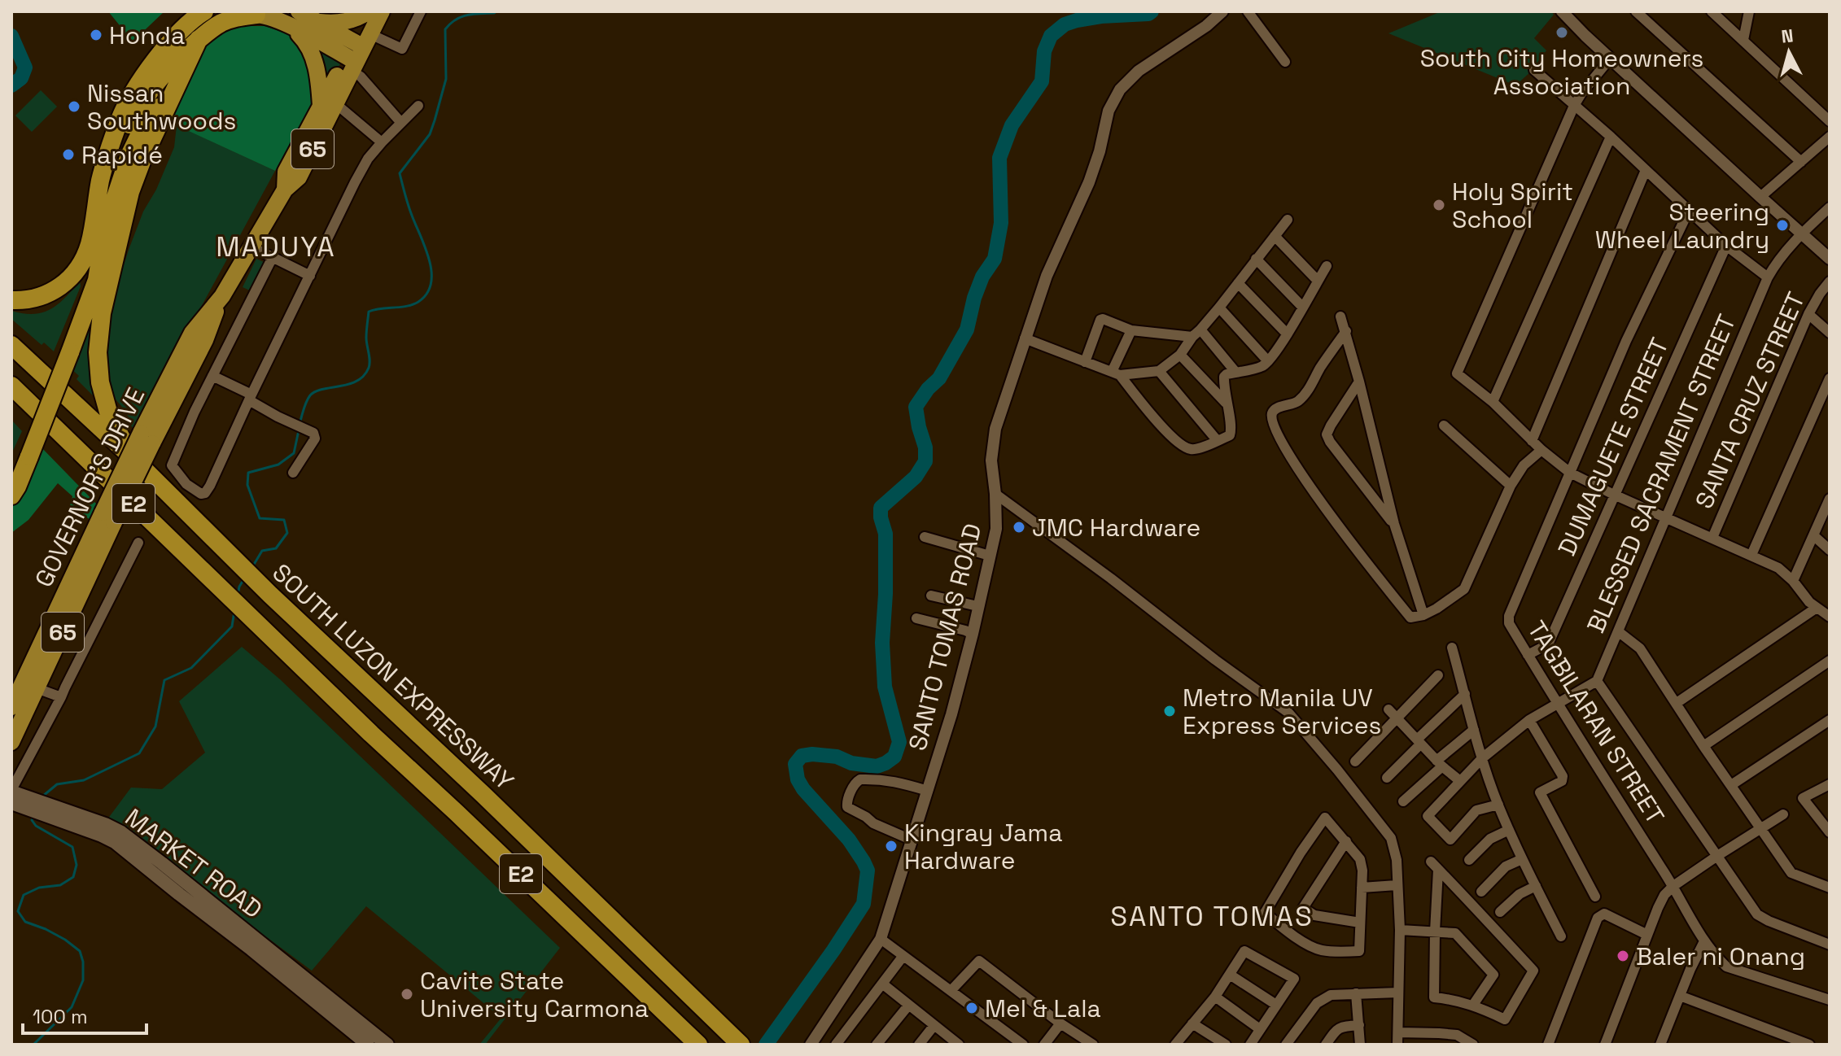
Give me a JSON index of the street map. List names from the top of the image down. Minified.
{"streets":{"highway":["65","GOVERNOR'S DRIVE","E2","SOUTH LUZON EXPRESSWAY"],"main road":["MARKET ROAD"],"street":["SANTA CRUZ STREET","DUMAGUETE STREET","BLESSED SACRAMENT STREET","SANTO TOMAS ROAD","TAGBILARAN STREET"]},"crossings":[["DUMAGUETE STREET","TAGBILARAN STREET"]],"districts":["MADUYA","SANTO TOMAS"],"places":["South City Homeowners Association","Honda","Nissan Southwoods","Rapidé","Holy Spirit School","Steering Wheel Laundry","JMC Hardware","Metro Manila UV Express Services","Kingray Jama Hardware","Baler ni Onang","Cavite State University Carmona","Mel & Lala"],"scale_bar":"100 m","north":"top"}
